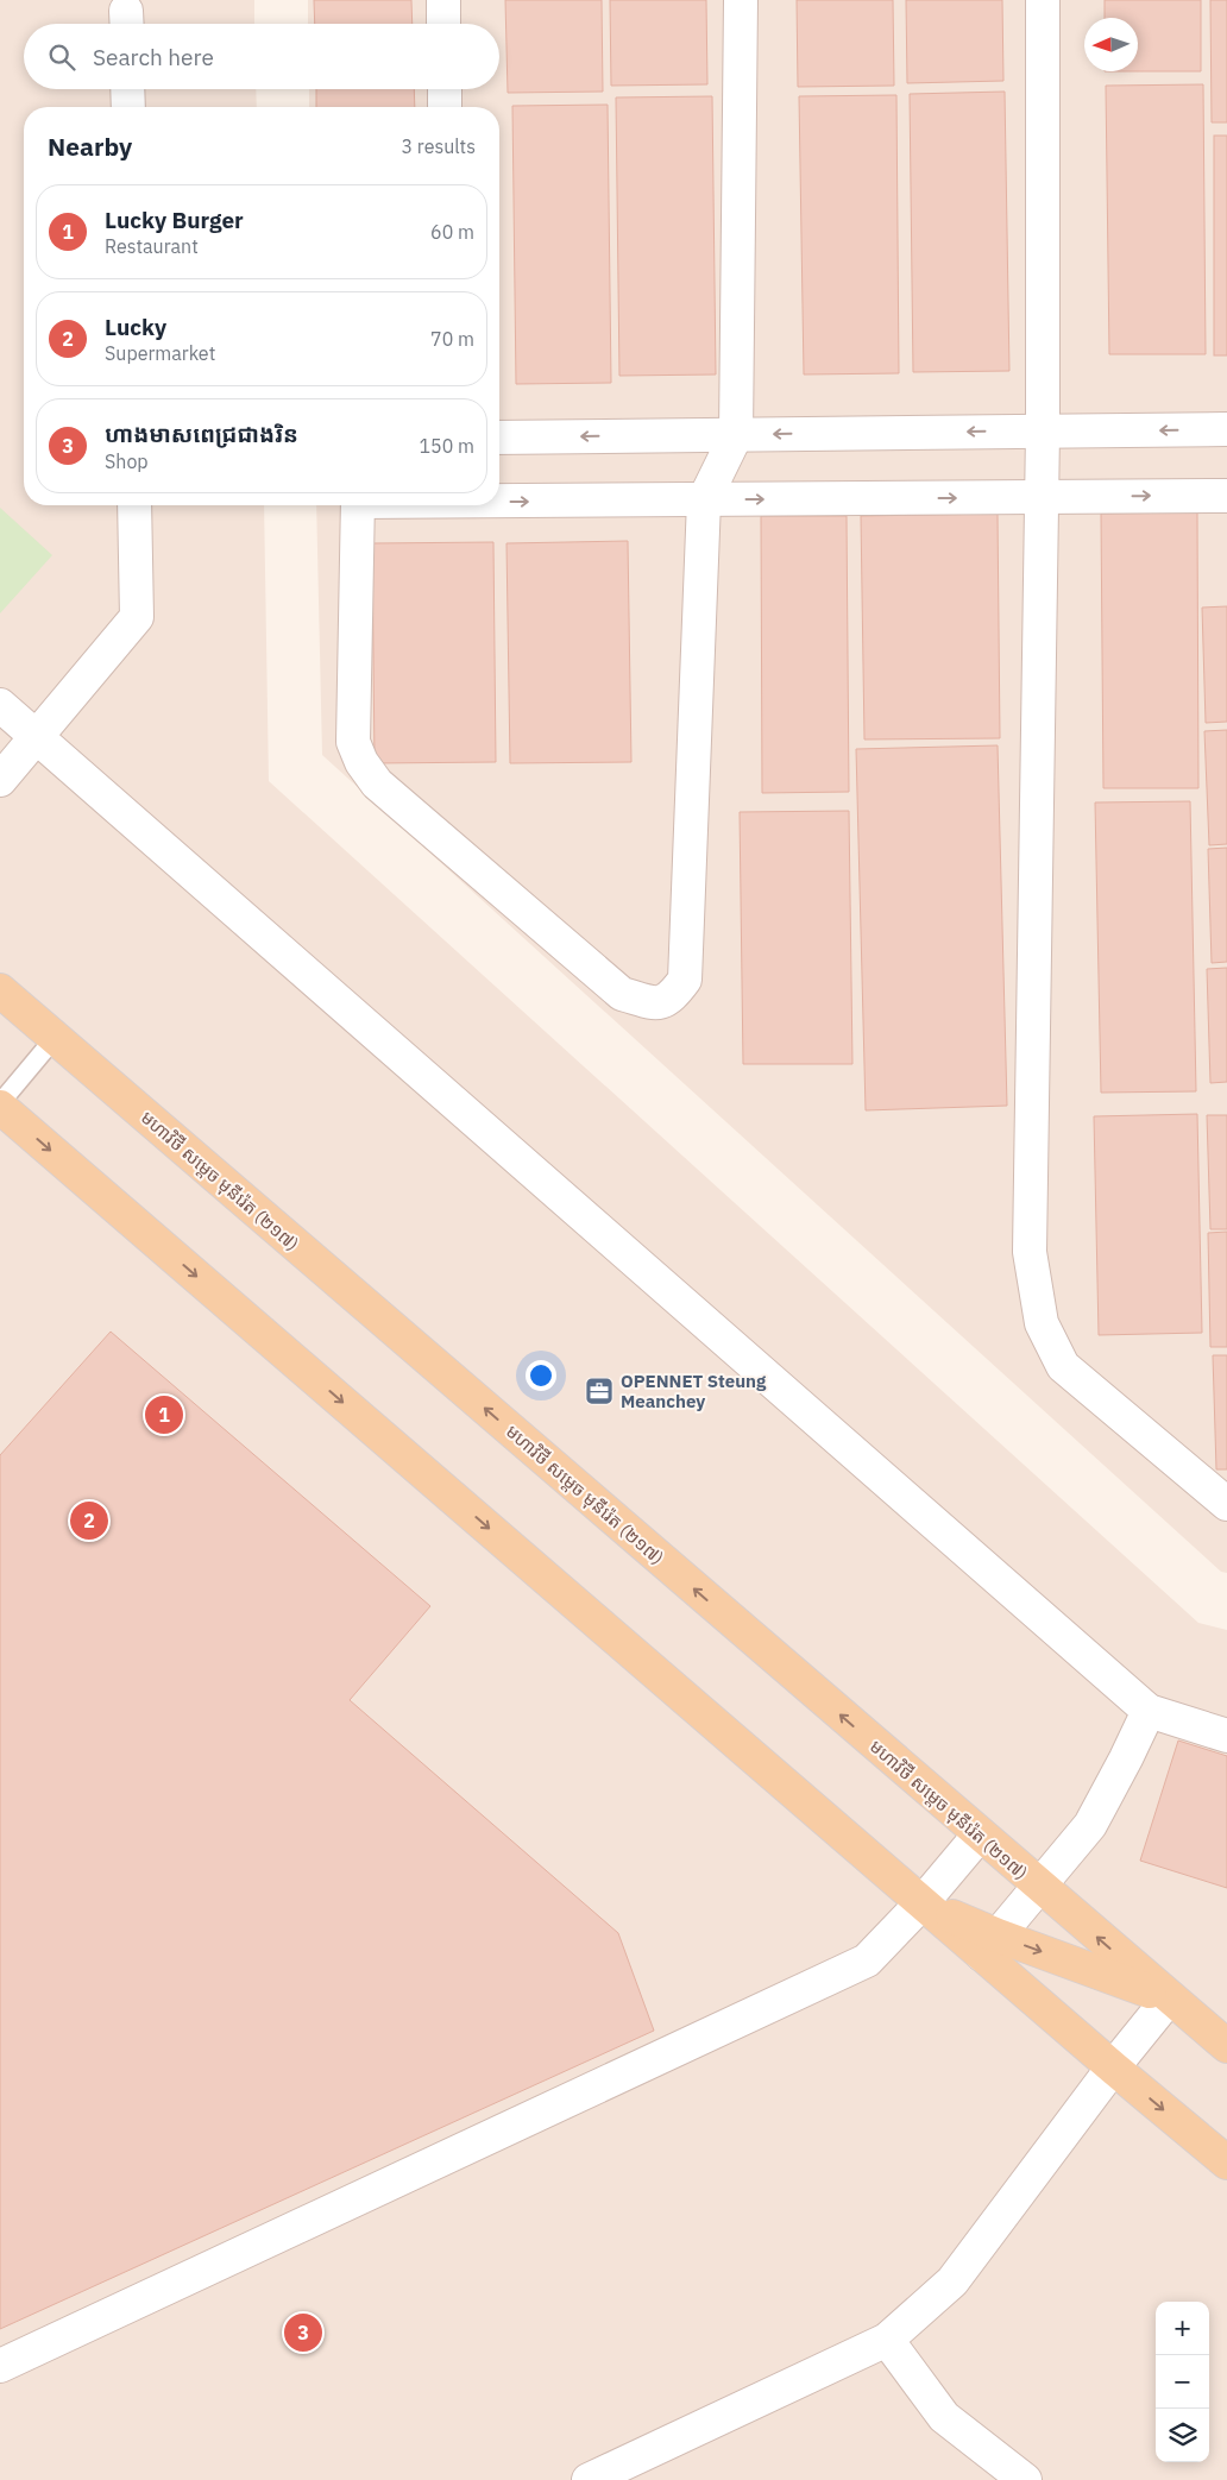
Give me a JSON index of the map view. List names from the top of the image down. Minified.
{"streets":{"main road":["មហាវិថី សម្តេច មុនីរ៉េត (២១៧)"]},"places":{"office":["OPENNET Steung Meanchey"]},"north":"left","page":{"search":"Search here","heading":["Nearby","3 results"],"list":[{"mark":"1","name":"Lucky Burger","note":"Restaurant","value":"60 m"},{"mark":"2","name":"Lucky","note":"Supermarket","value":"70 m"},{"mark":"3","name":"ហាងមាសពេជ្រជាងរិន","note":"Shop","value":"150 m"}],"pins":["1","2","3"],"map_buttons":["+","−"]}}
